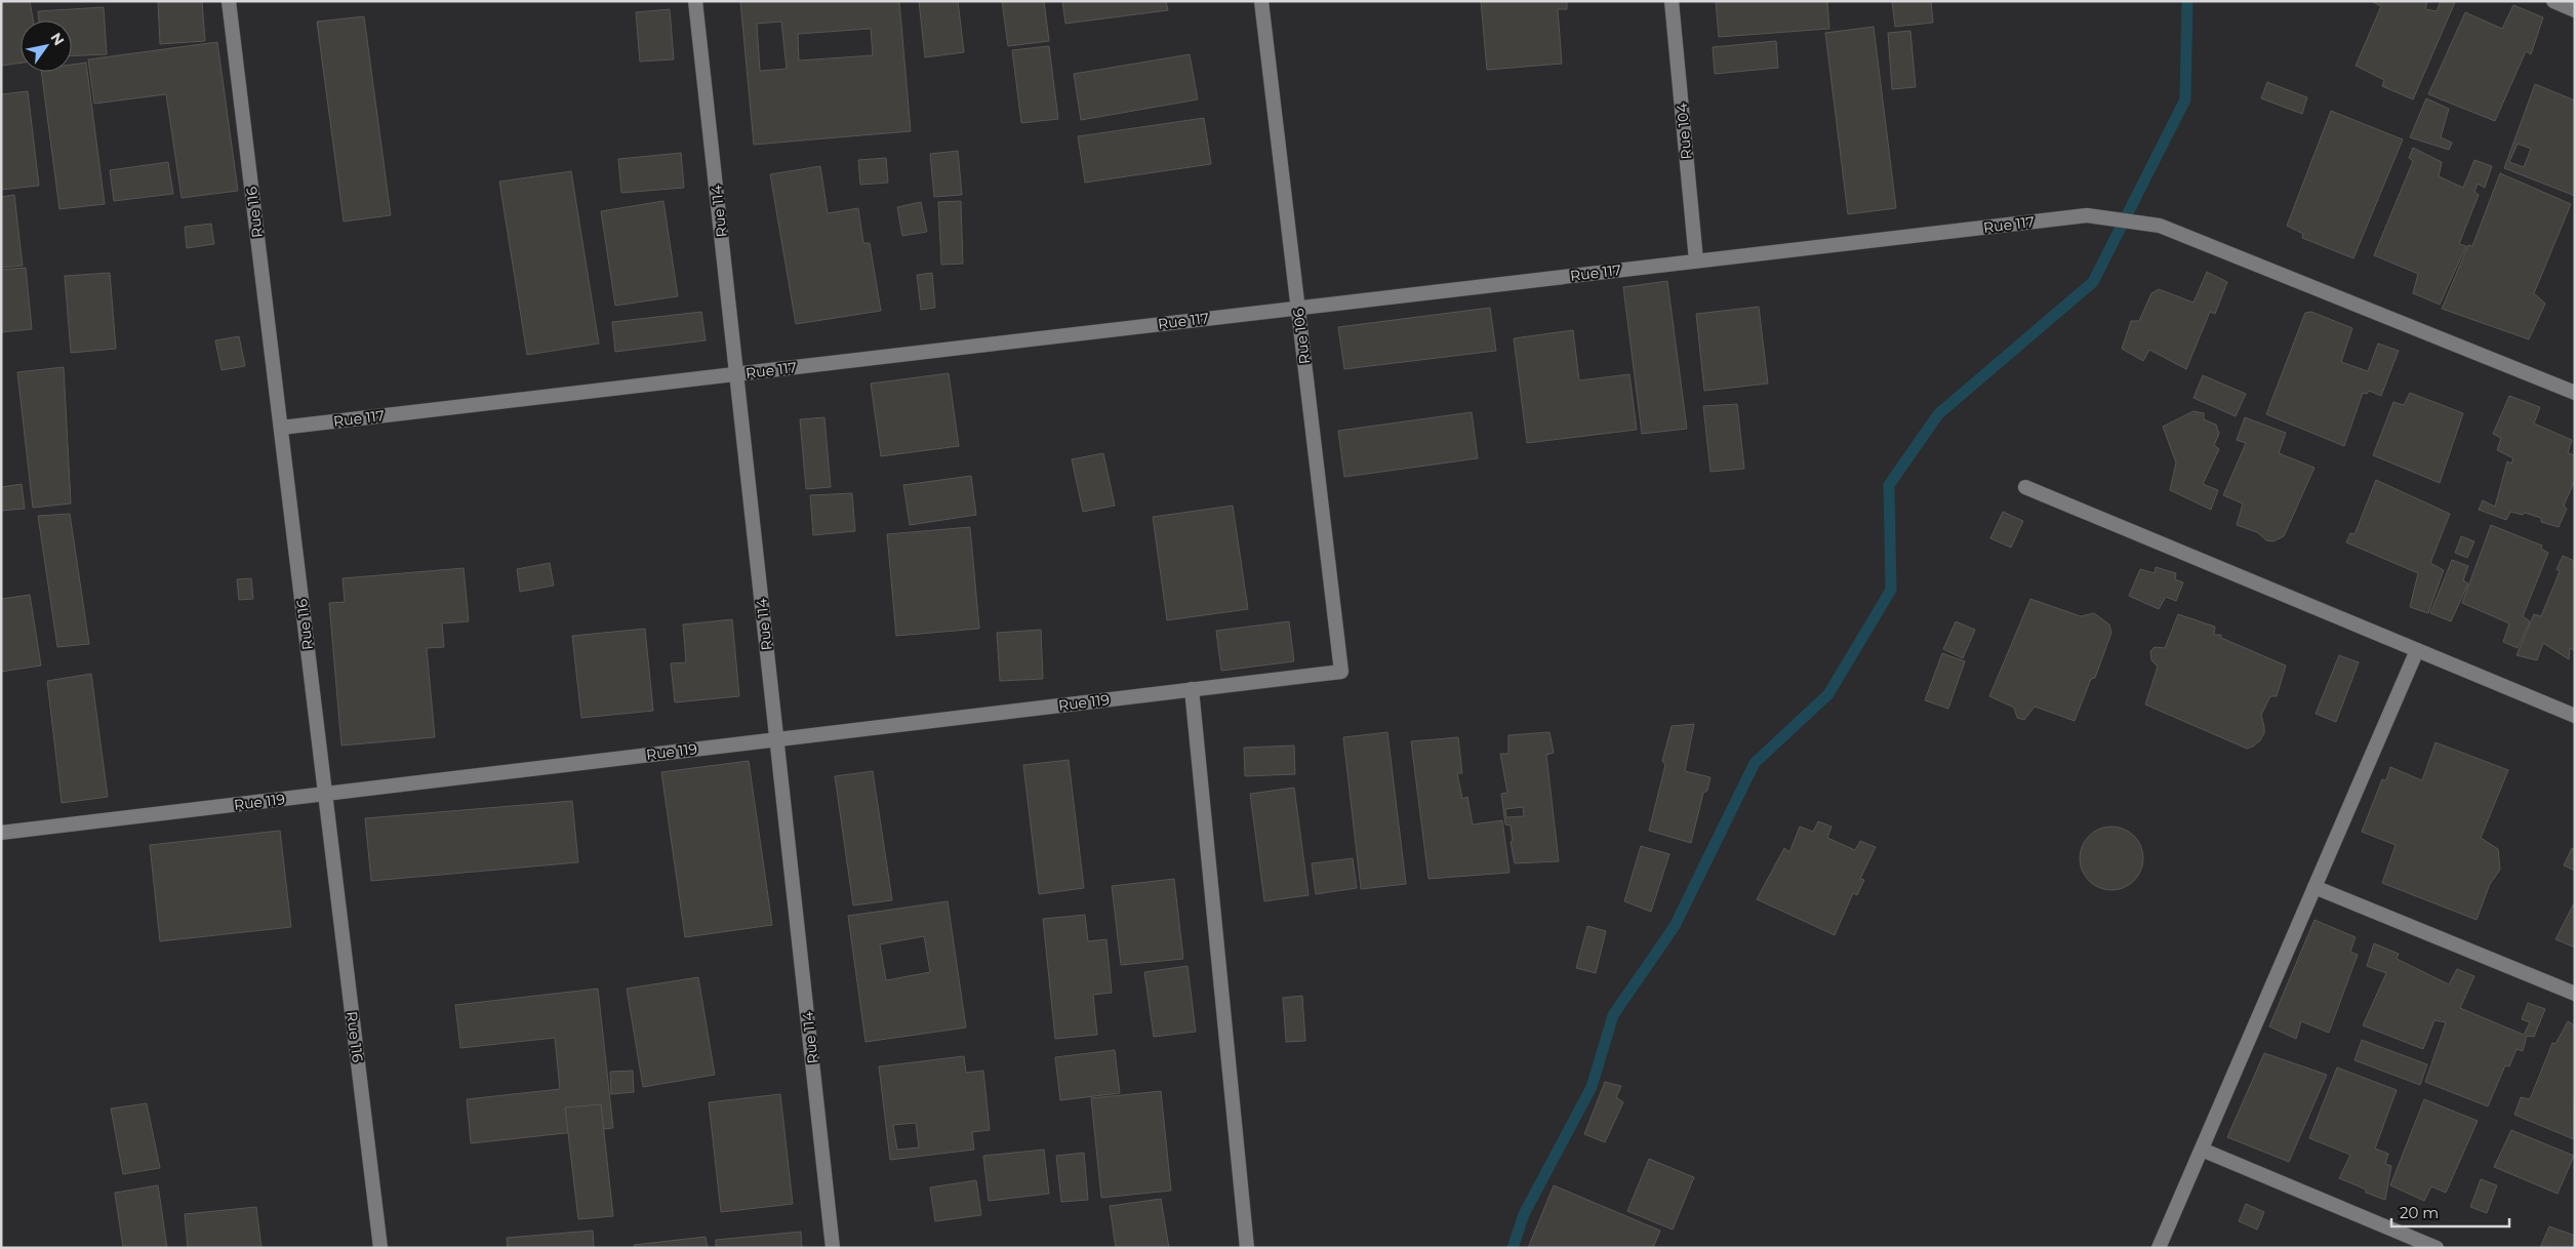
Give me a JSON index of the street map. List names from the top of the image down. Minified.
{"streets":{"street":["Rue 104","Rue 114","Rue 116","Rue 117","Rue 106","Rue 119"]},"crossings":[["Rue 104","Rue 117"],["Rue 114","Rue 117"],["Rue 114","Rue 119"],["Rue 116","Rue 117"],["Rue 116","Rue 119"],["Rue 117","Rue 106"],["Rue 106","Rue 119"]],"scale_bar":"20 m","north":"top right"}
